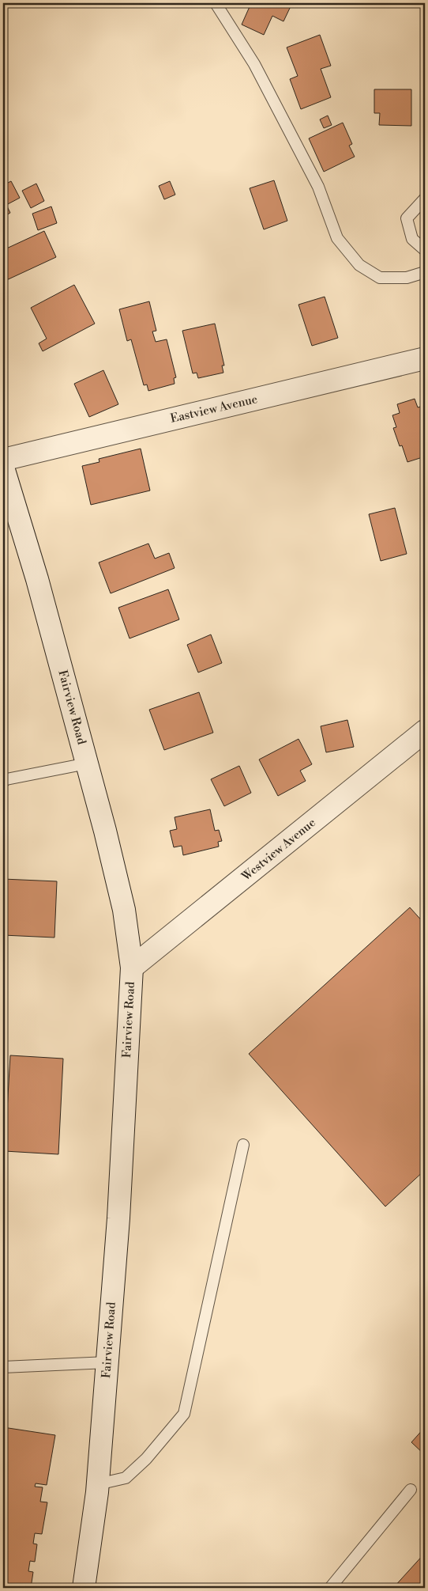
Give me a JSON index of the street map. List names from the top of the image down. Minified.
{"streets":{"main road":["Eastview Avenue","Fairview Road","Westview Avenue"]},"crossings":[["Fairview Road","Westview Avenue"]]}
